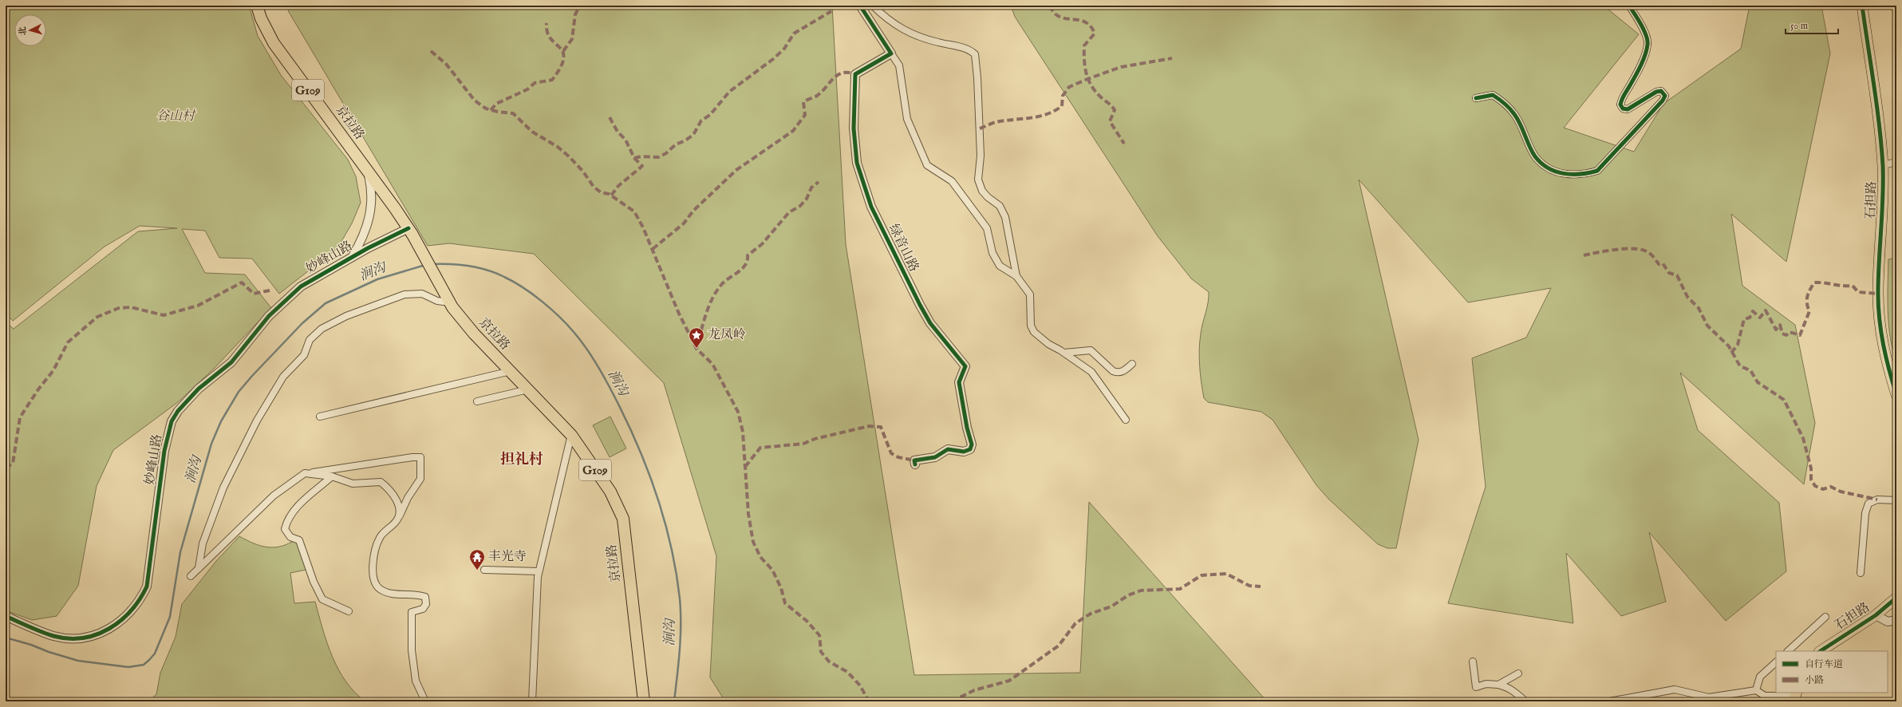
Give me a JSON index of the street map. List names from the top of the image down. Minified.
{"streets":{"highway":["G109","京拉路"],"main road":["石担路"],"street":["绿音山路","妙峰山路"]},"crossings":[["京拉路","妙峰山路"]],"districts":["担礼村"],"water":["涧沟"],"parks":["谷山村"],"places":{"place":["龙凤岭"],"temple":["丰光寺"]},"legend":["自行车道","小路"],"scale_bar":"50 m","north":"left"}
